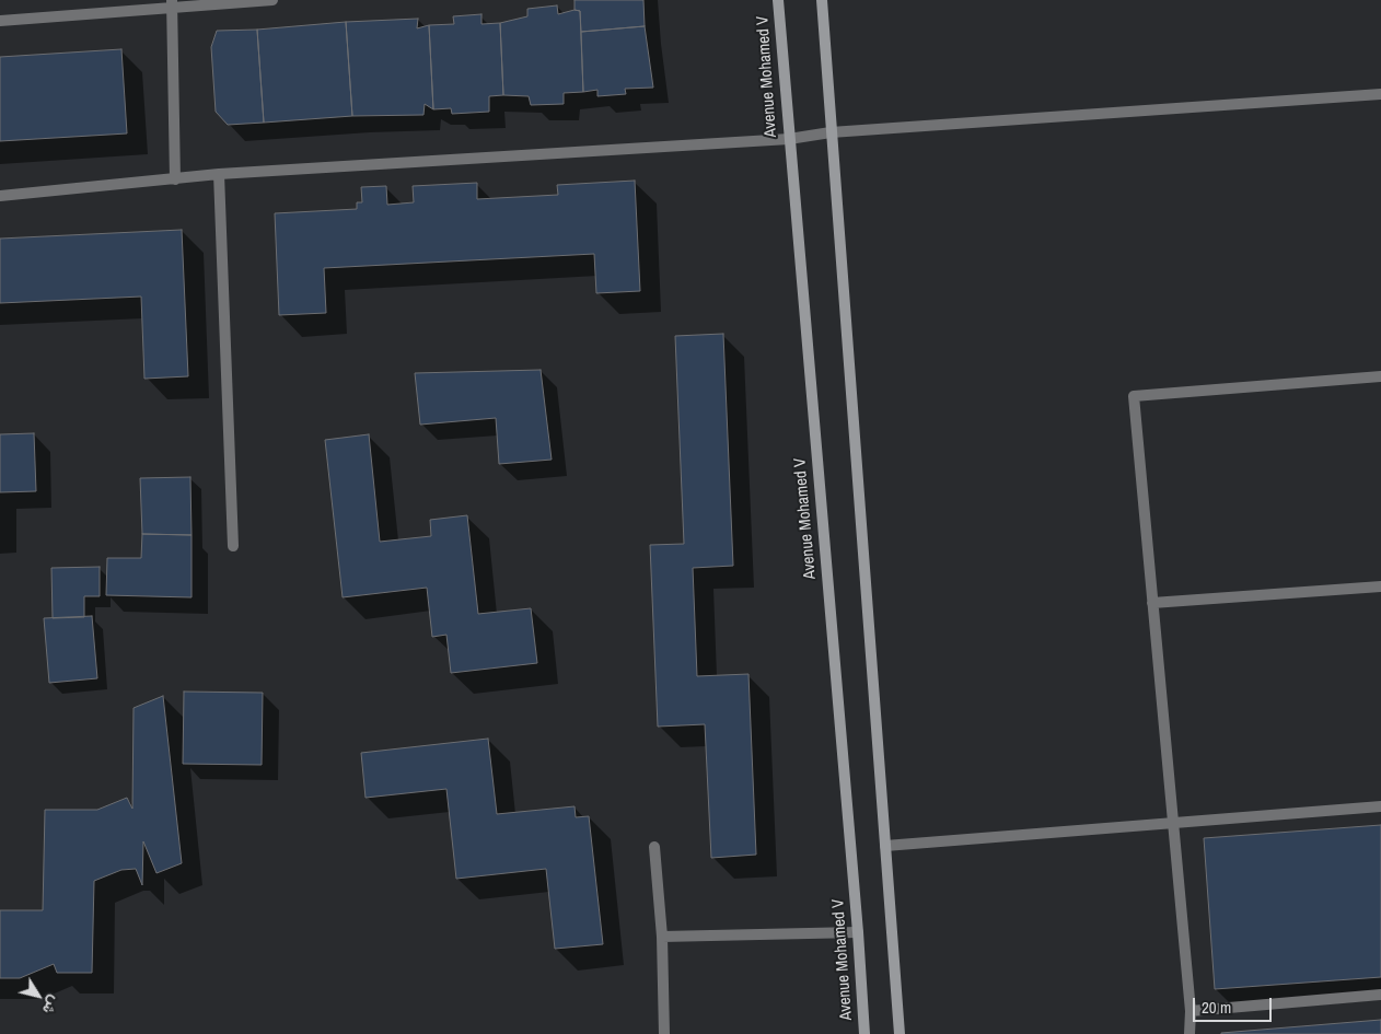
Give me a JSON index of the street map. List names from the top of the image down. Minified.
{"streets":{"street":["Avenue Mohamed V"]},"scale_bar":"20 m","north":"bottom right"}
